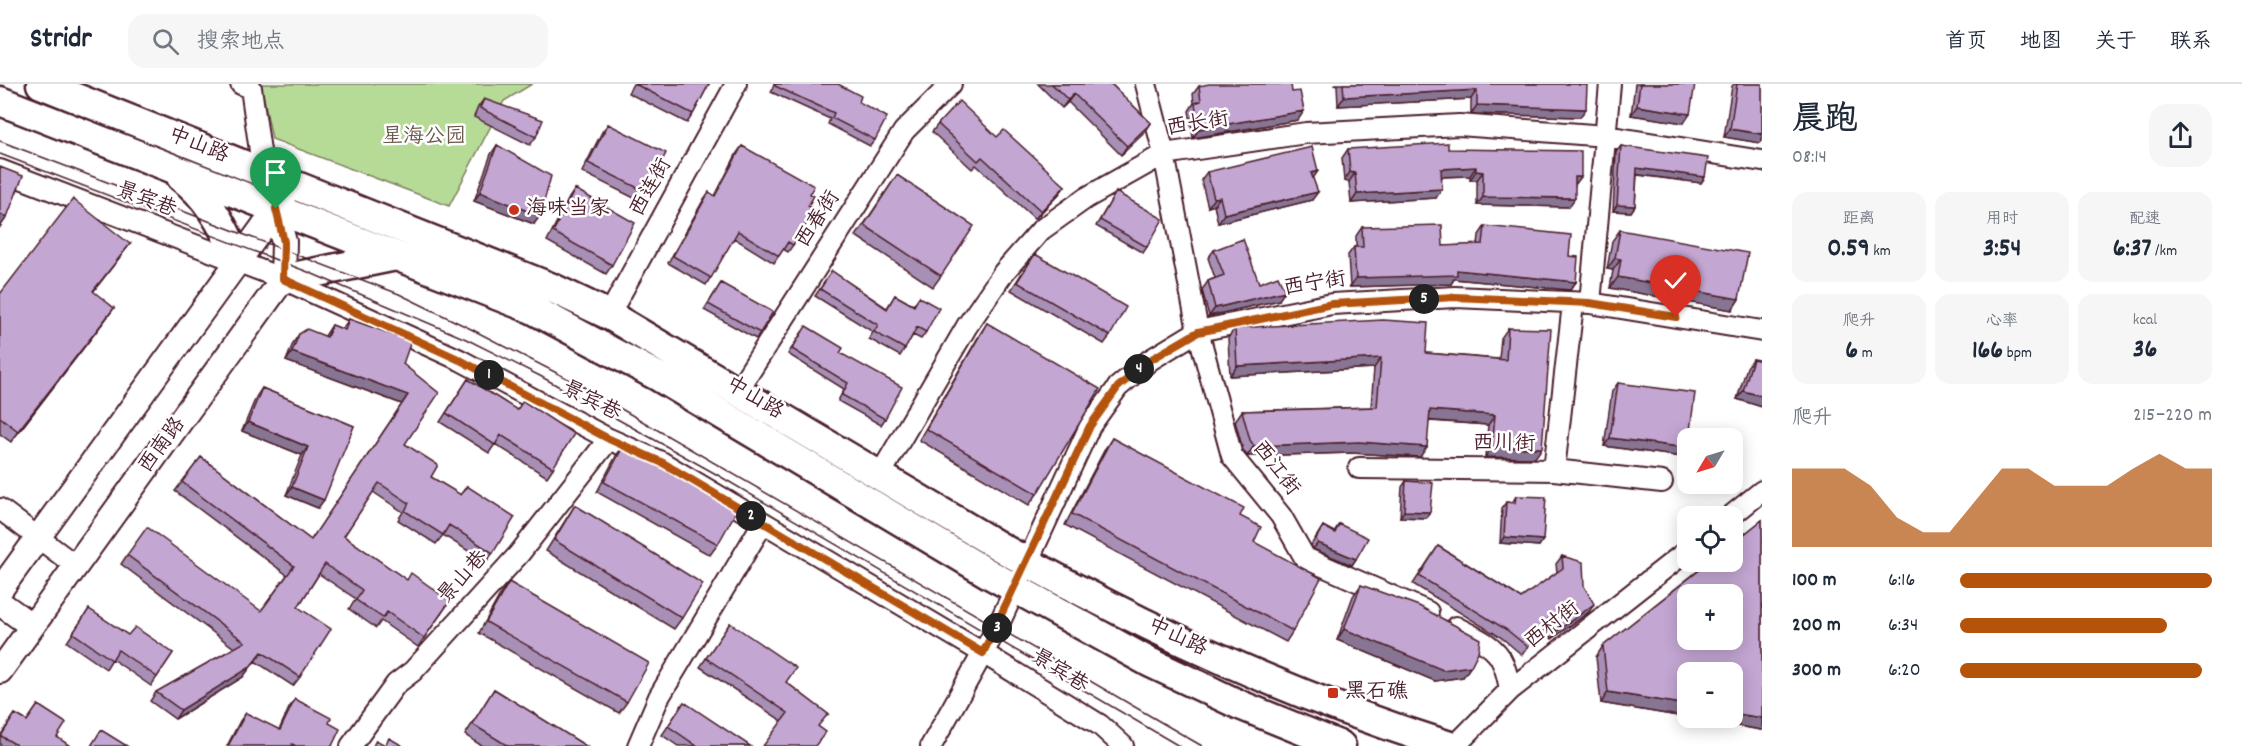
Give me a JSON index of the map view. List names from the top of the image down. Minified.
{"streets":{"highway":["中山路"],"main road":["西南路"],"street":["西长街","西连街","景宾巷","西春街","西宁街","西川街","西江街","景山巷","西村街"]},"crossings":[["西长街","中山路"],["西长街","西川街"],["西长街","西江街"],["中山路","西连街"],["中山路","西春街"],["中山路","西宁街"],["中山路","西村街"],["景宾巷","西宁街"],["景宾巷","西南路"],["景宾巷","景山巷"],["西宁街","西川街"],["西宁街","西江街"],["西江街","西村街"]],"parks":["星海公园"],"places":{"other":["海味当家"],"transit":["黑石礁"]},"north":"bottom left","page":{"header":"Stridr","search":"搜索地点","nav":["首页","地图","关于","联系"],"heading":["晨跑","08:14"],"stats":[["距离","0.59 km"],["用时","3:54"],["配速","6:37 /km"],["爬升","6 m"],["心率","166 bpm"],["kcal","36"]],"pins":["5","4","1","2","3"],"chart":["爬升","215–220 m"],"map_buttons":["+","−"],"list":[{"name":"100 m","note":"6:16"},{"name":"200 m","note":"6:34"},{"name":"300 m","note":"6:20"}]}}
